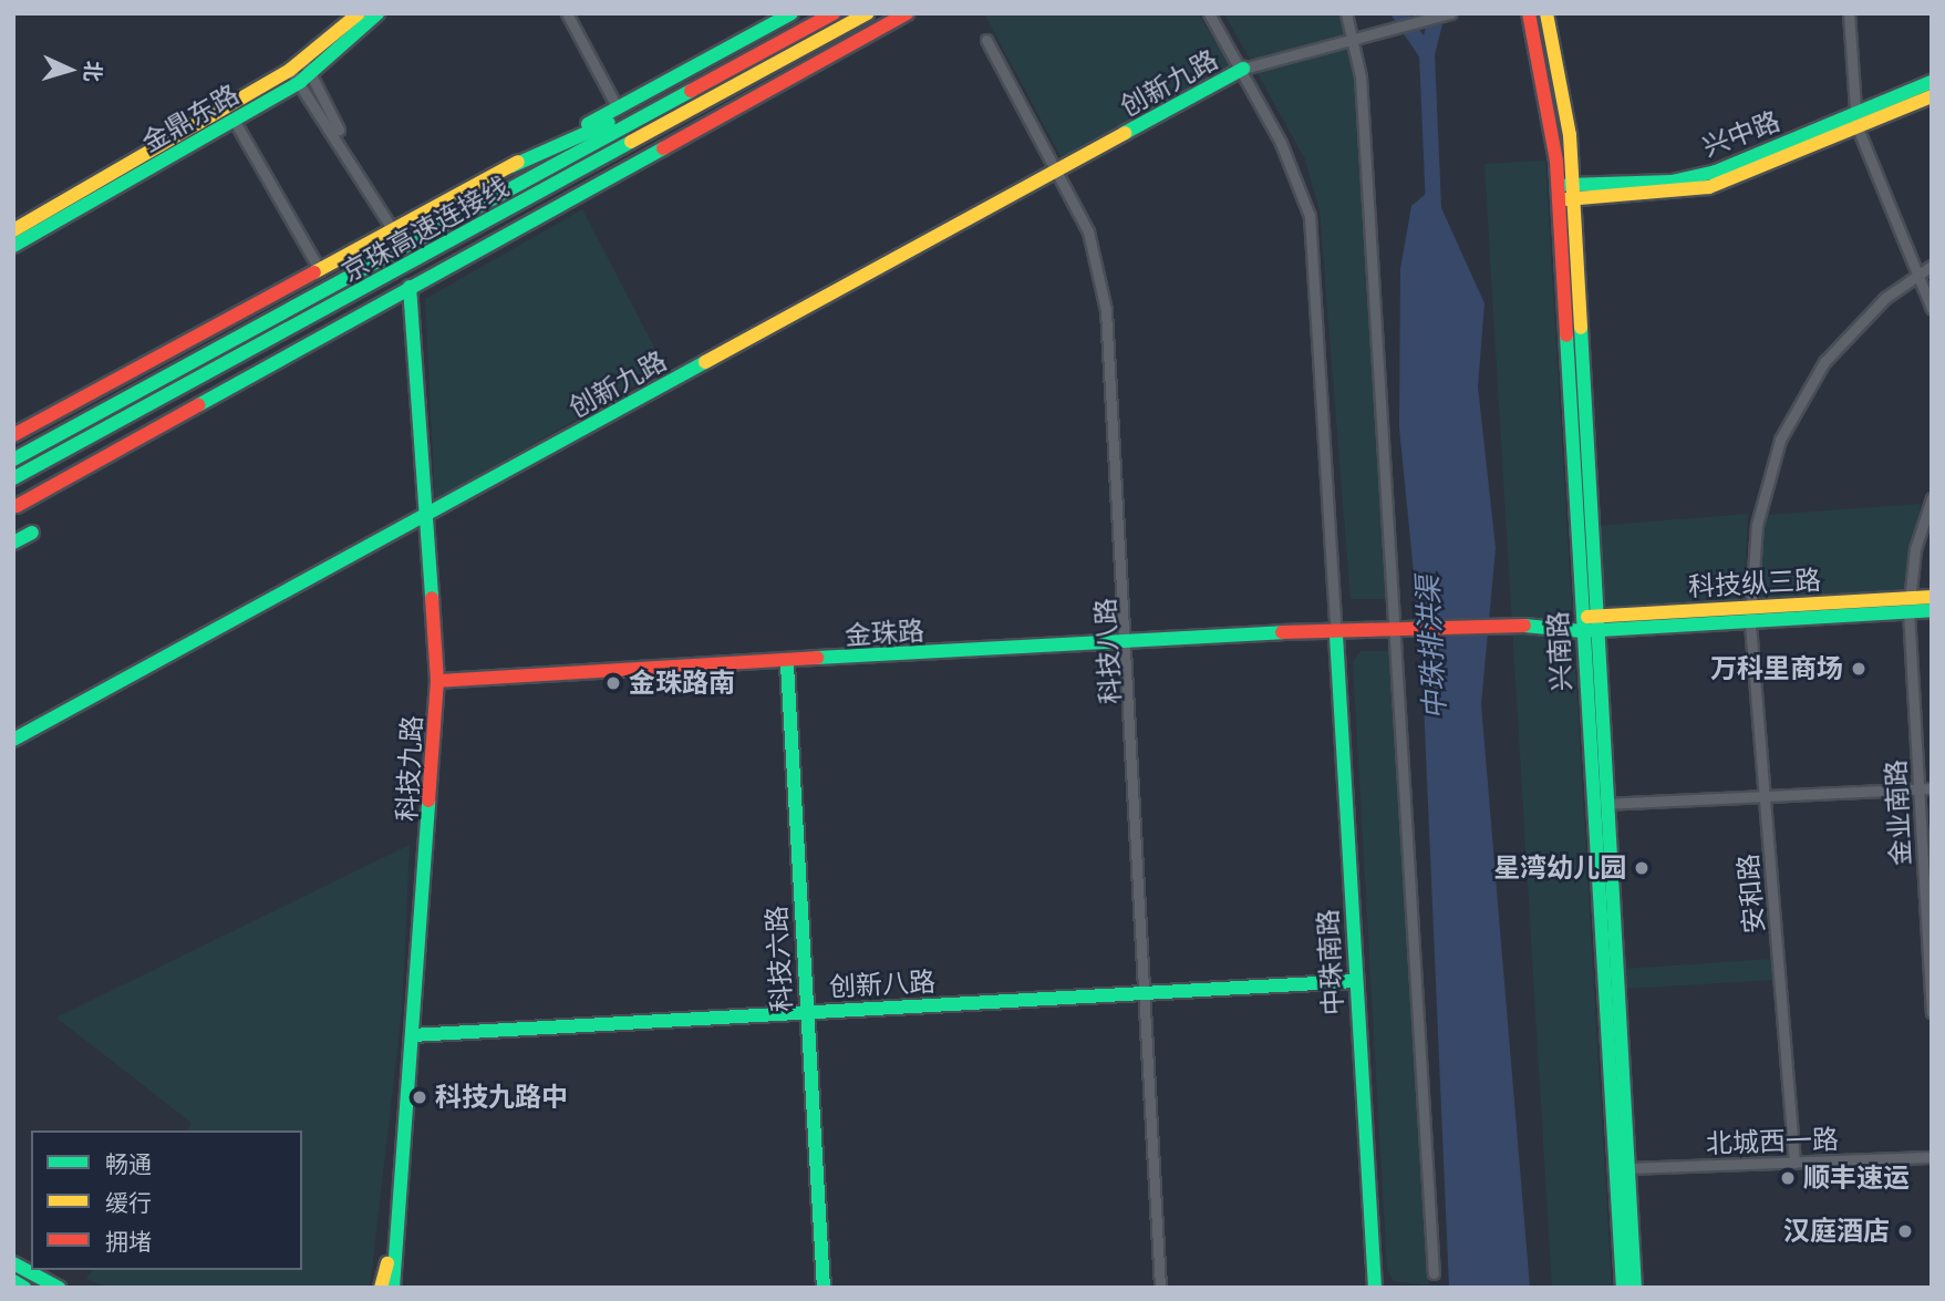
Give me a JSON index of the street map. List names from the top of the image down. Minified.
{"streets":{"main road":["创新九路","金鼎东路","兴中路","京珠高速连接线","科技纵三路","金珠路","兴南路","科技九路","科技六路","中珠南路","创新八路"],"street":["科技八路","金业南路","安和路","北城西一路"]},"crossings":[["创新九路","科技八路"],["创新九路","科技九路"],["兴中路","兴南路"],["科技纵三路","金珠路"],["科技纵三路","兴南路"],["科技纵三路","金业南路"],["科技纵三路","安和路"],["金珠路","科技八路"],["金珠路","兴南路"],["金珠路","科技九路"],["金珠路","科技六路"],["金珠路","中珠南路"],["科技八路","创新八路"],["兴南路","北城西一路"],["科技九路","创新八路"],["安和路","北城西一路"],["科技六路","创新八路"],["中珠南路","创新八路"]],"water":["中珠排洪渠"],"places":["万科里商场","金珠路南","星湾幼儿园","科技九路中","顺丰速运","汉庭酒店"],"legend":["畅通","缓行","拥堵"],"north":"right"}
